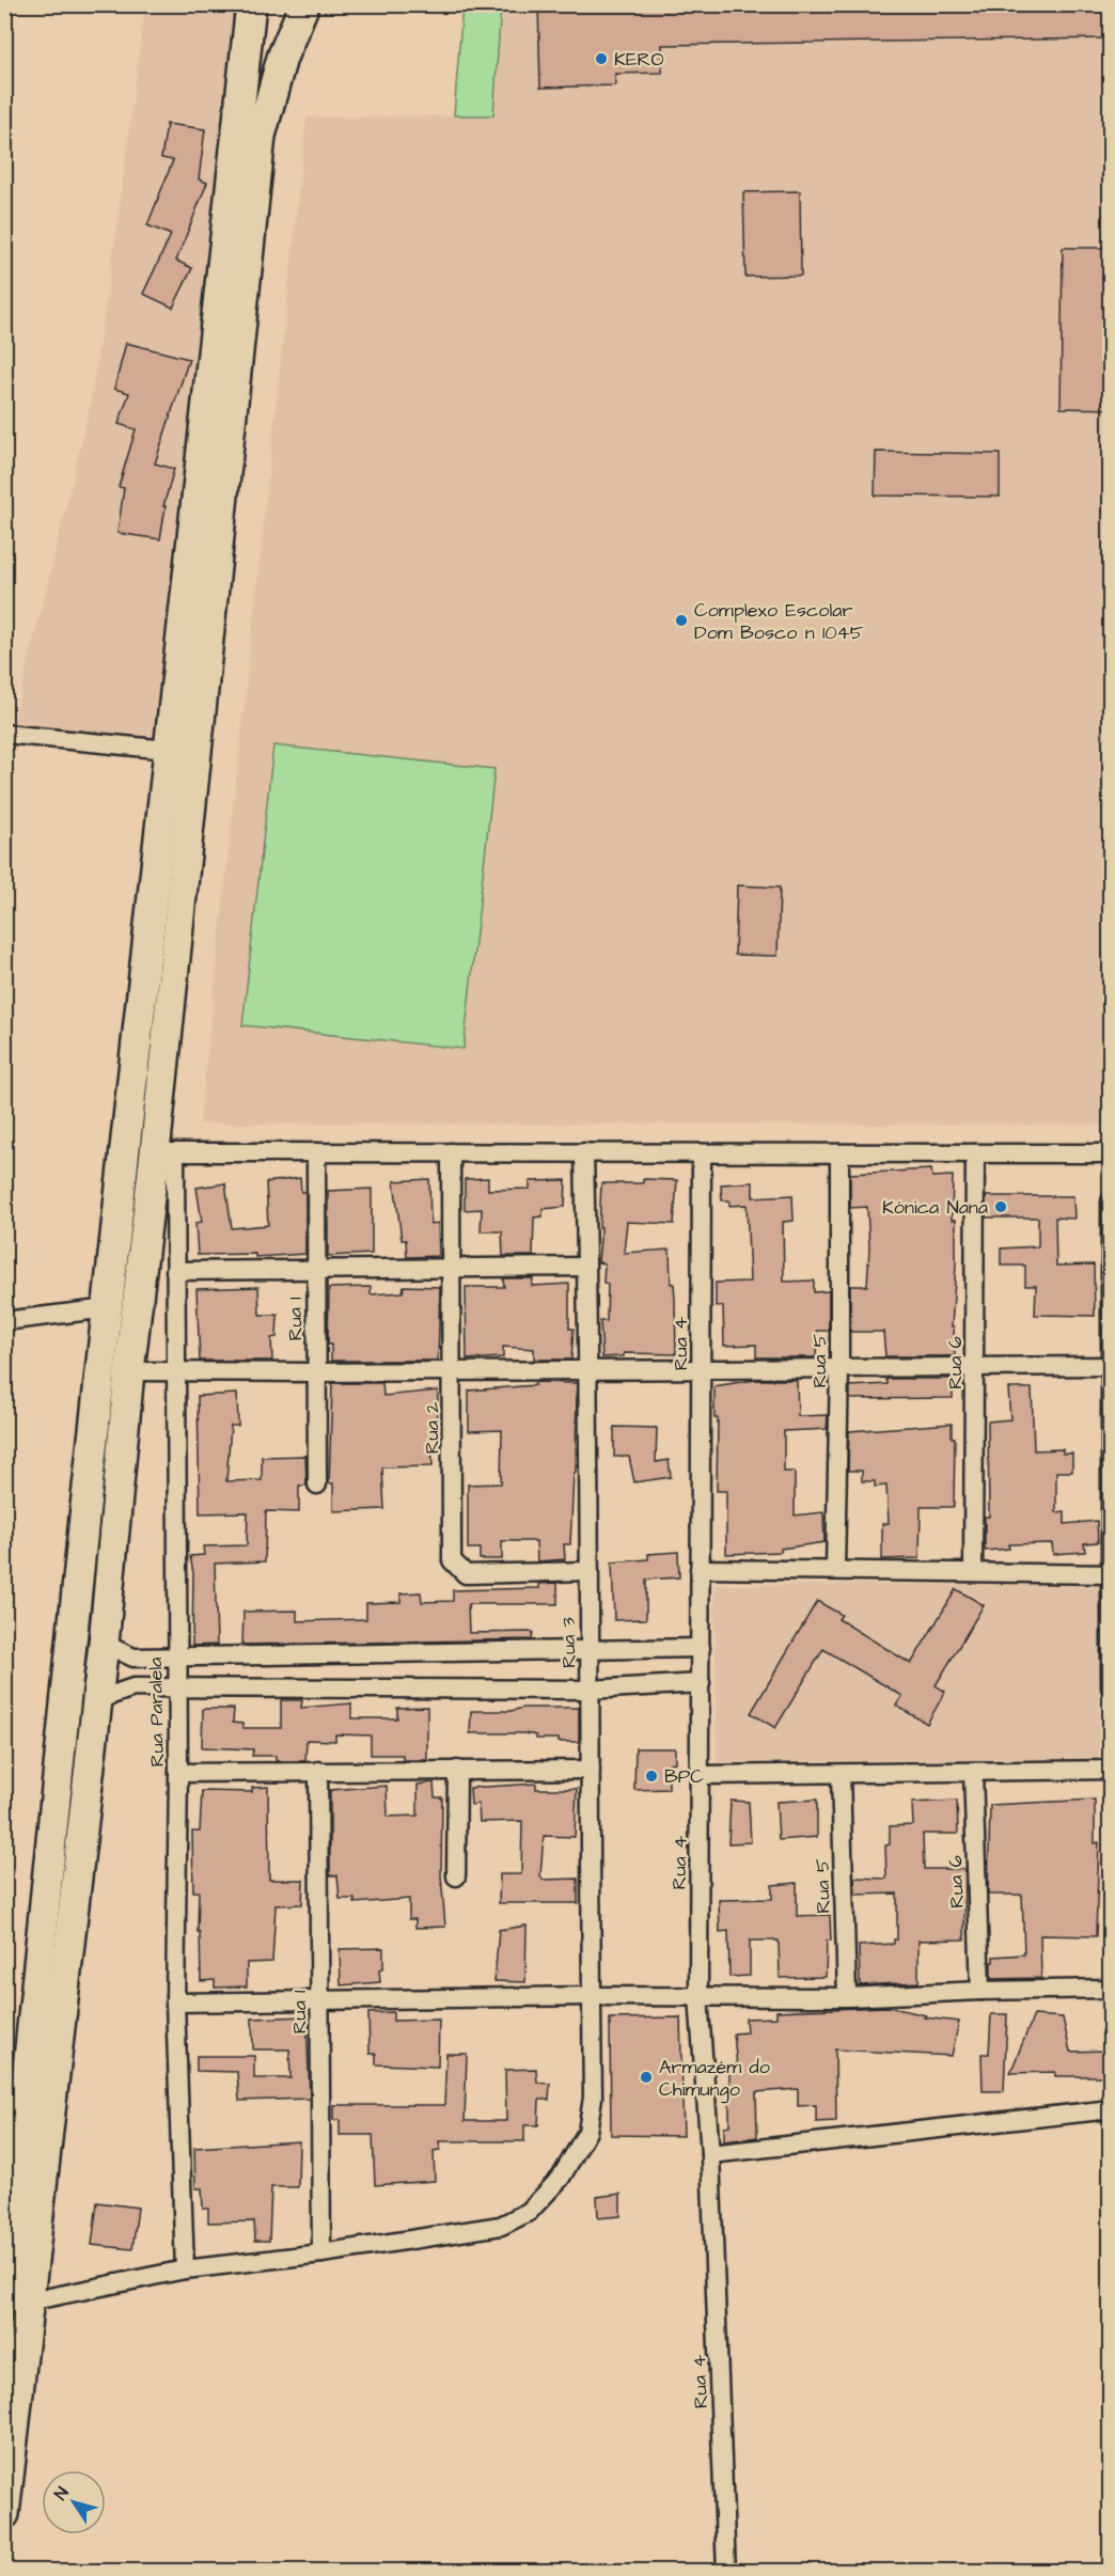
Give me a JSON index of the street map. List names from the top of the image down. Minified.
{"streets":{"street":["Rua 1","Rua 4","Rua 5","Rua 6","Rua 2","Rua 3","Rua Paralela"]},"crossings":[["Rua 1","Rua 3"],["Rua 2","Rua 3"]],"places":["KERO","Complexo Escolar Dom Bosco n 1045","Kónica Nana","BPC","Armazém do Chimungo"],"north":"top left"}
